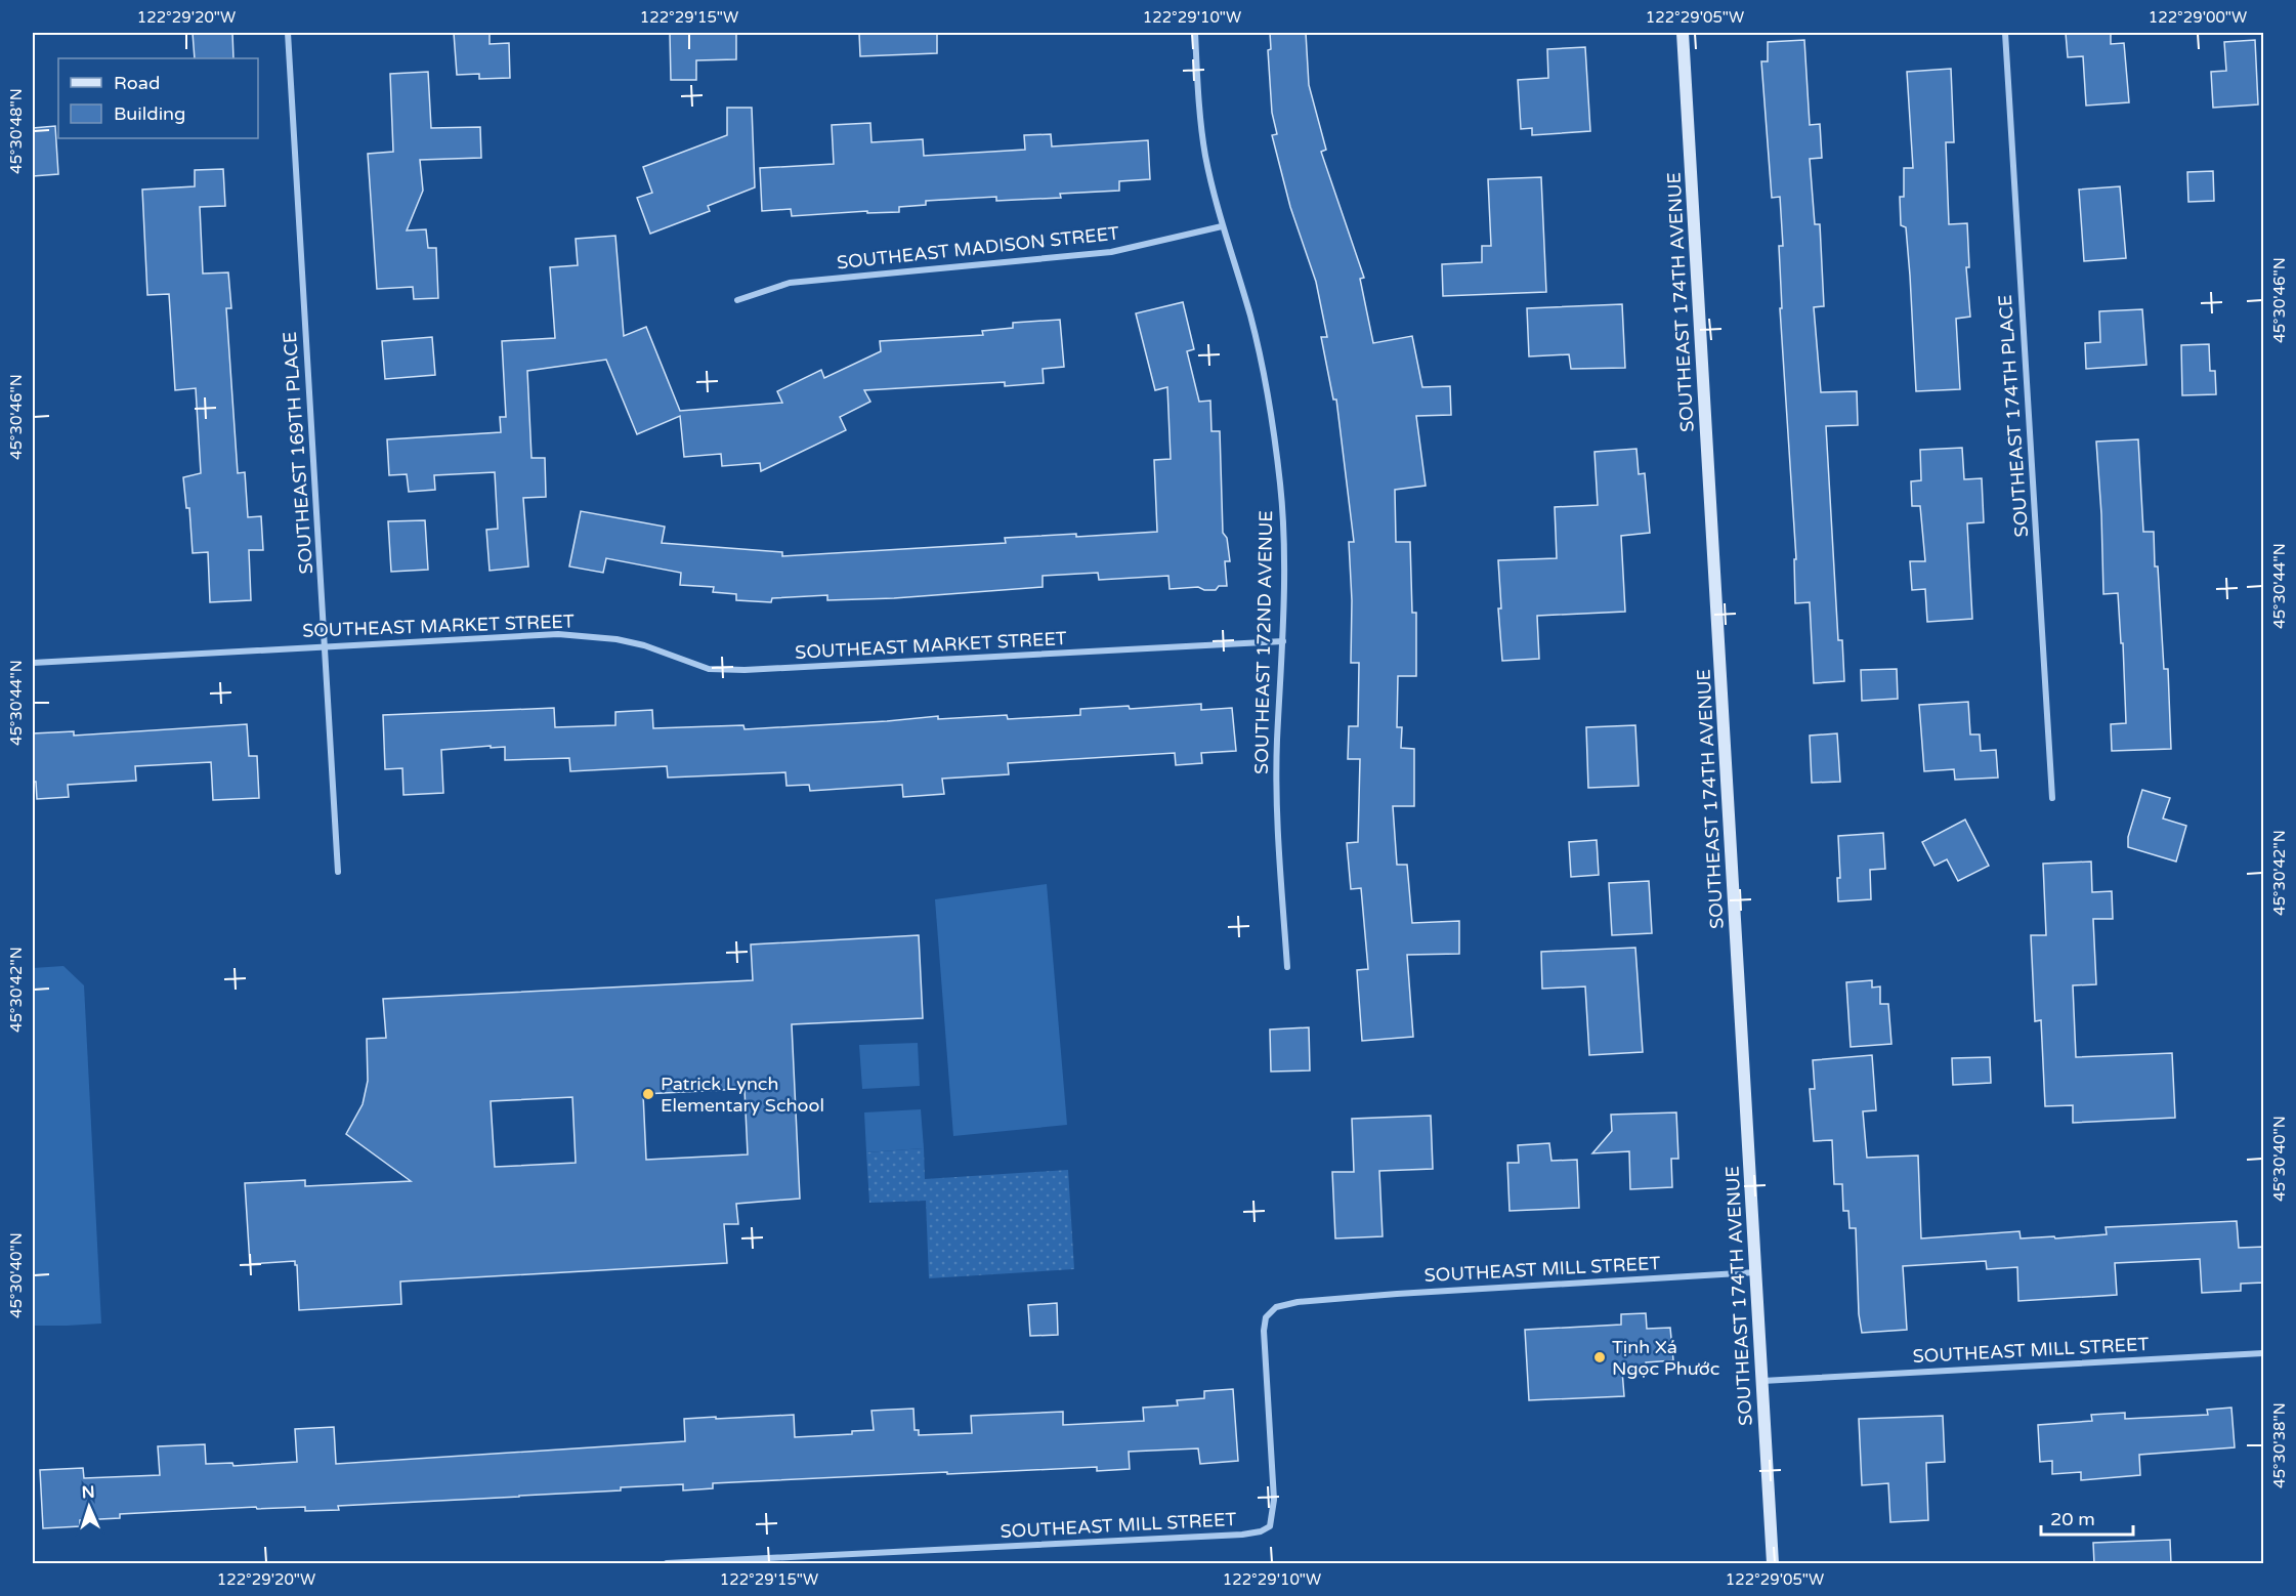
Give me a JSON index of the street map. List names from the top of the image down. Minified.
{"streets":{"street":["SOUTHEAST MADISON STREET","SOUTHEAST 174TH AVENUE","SOUTHEAST 174TH PLACE","SOUTHEAST 169TH PLACE","SOUTHEAST MARKET STREET","SOUTHEAST 172ND AVENUE","SOUTHEAST MILL STREET"]},"crossings":[["SOUTHEAST MADISON STREET","SOUTHEAST 172ND AVENUE"],["SOUTHEAST 174TH AVENUE","SOUTHEAST MILL STREET"],["SOUTHEAST 169TH PLACE","SOUTHEAST MARKET STREET"],["SOUTHEAST MARKET STREET","SOUTHEAST 172ND AVENUE"]],"places":["Patrick Lynch Elementary School","Tịnh Xá Ngọc Phước"],"legend":["Road","Building"],"scale_bar":"20 m","north":"top","coordinates":["122°29'20\"W","122°29'15\"W","122°29'10\"W","122°29'05\"W","122°29'00\"W","45°30'48\"N","45°30'46\"N","45°30'44\"N","45°30'42\"N","45°30'40\"N","45°30'38\"N"]}
